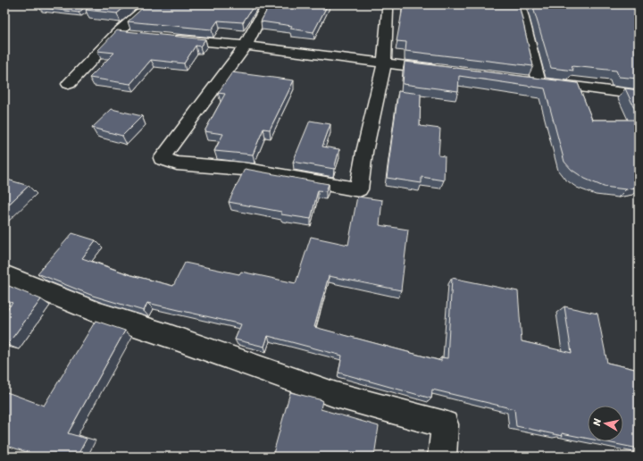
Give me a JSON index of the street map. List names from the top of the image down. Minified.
{"north":"left"}
